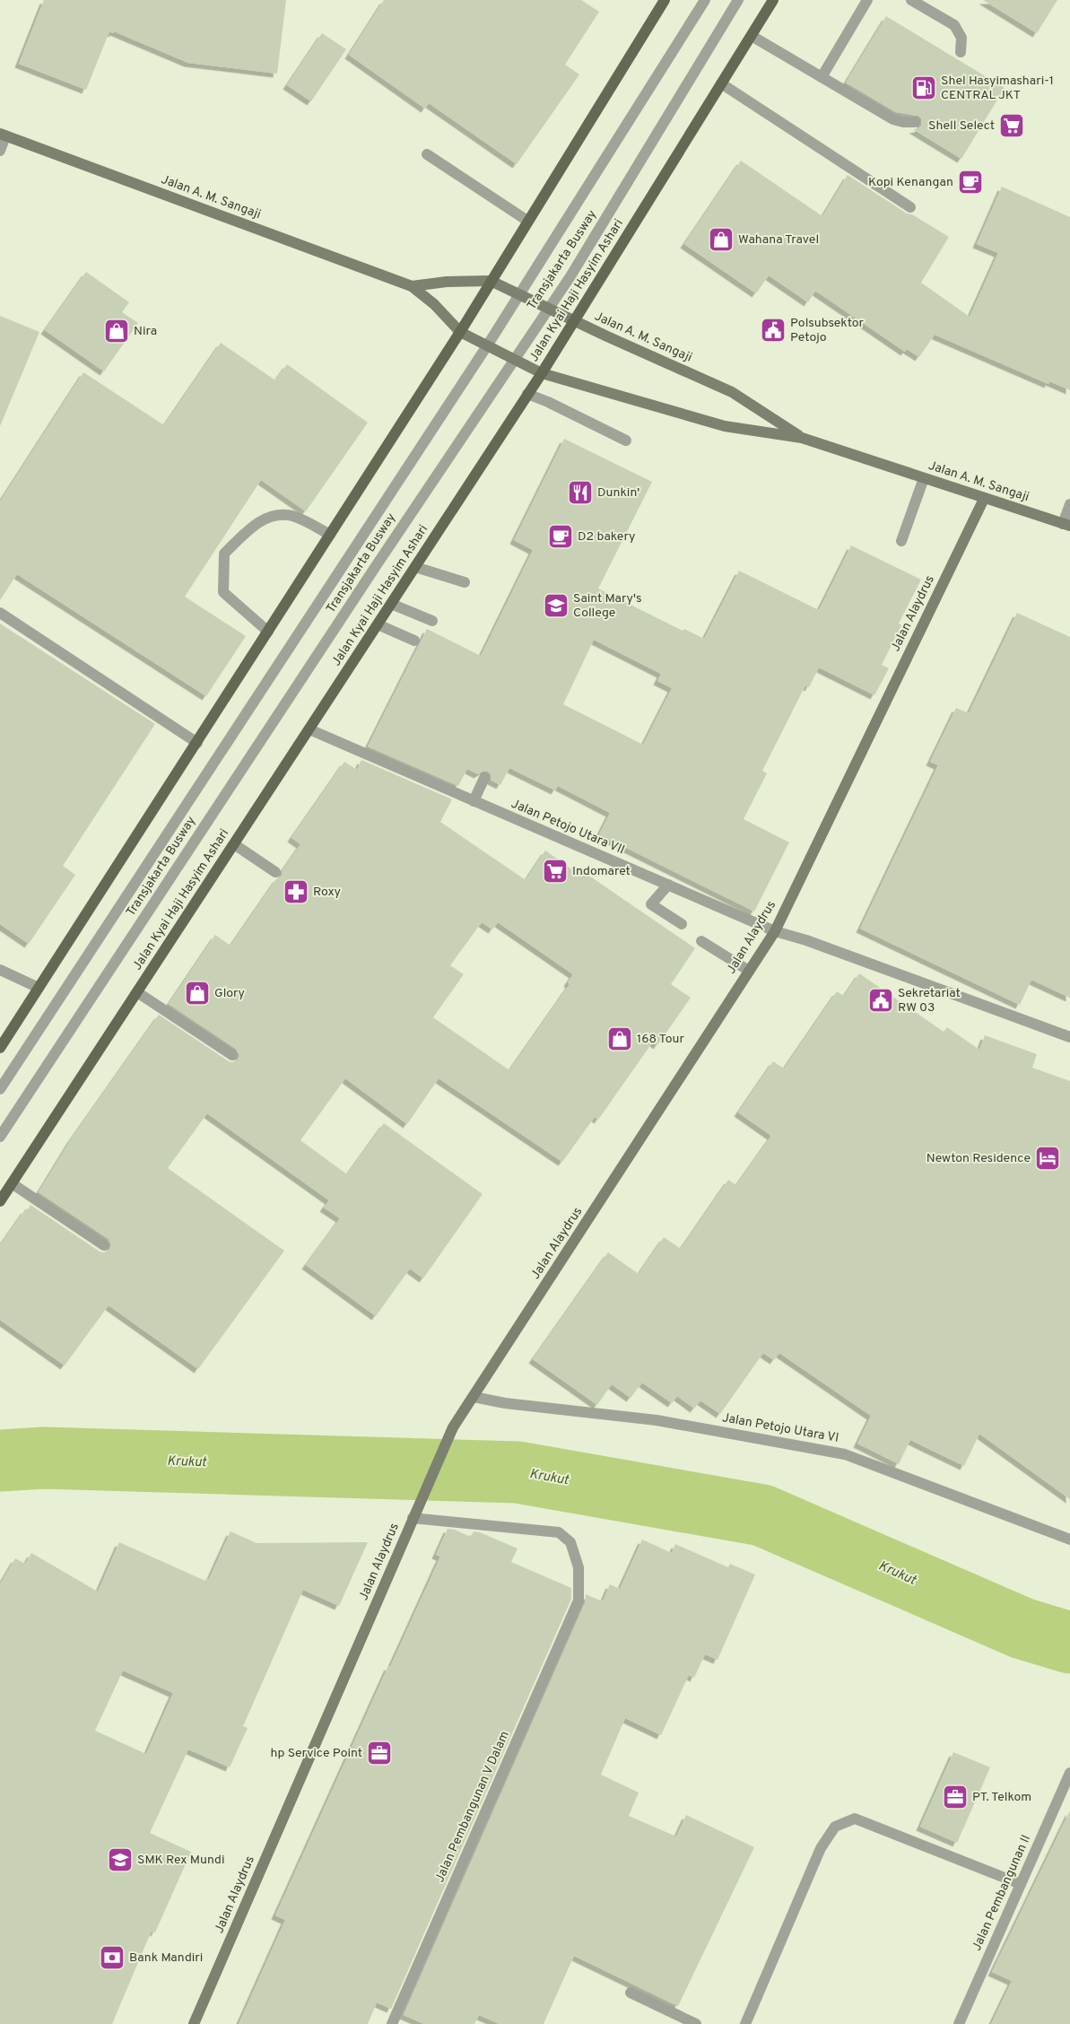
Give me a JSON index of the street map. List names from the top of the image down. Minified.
{"streets":{"main road":["Jalan Kyai Haji Hasyim Ashari"],"street":["Jalan A. M. Sangaji","Transjakarta Busway","Jalan Alaydrus","Jalan Petojo Utara VII","Jalan Petojo Utara VI","Jalan Pembangunan V Dalam","Jalan Pembangunan II"]},"crossings":[["Jalan A. M. Sangaji","Transjakarta Busway"],["Jalan A. M. Sangaji","Jalan Kyai Haji Hasyim Ashari"],["Jalan A. M. Sangaji","Jalan Alaydrus"],["Jalan Kyai Haji Hasyim Ashari","Jalan Petojo Utara VII"],["Jalan Alaydrus","Jalan Petojo Utara VII"],["Jalan Alaydrus","Jalan Petojo Utara VI"],["Jalan Alaydrus","Jalan Pembangunan V Dalam"]],"water":["Krukut"],"places":{"fuel station":["Shel Hasyimashari-1 CENTRAL JKT"],"supermarket":["Shell Select","Indomaret"],"cafe":["Kopi Kenangan","D2 bakery"],"shop":["Wahana Travel","Nira","Glory","168 Tour"],"public building":["Polsubsektor Petojo","Sekretariat RW 03"],"restaurant":["Dunkin'"],"school or university":["Saint Mary's College","SMK Rex Mundi"],"pharmacy":["Roxy"],"hotel":["Newton Residence"],"office":["hp Service Point","PT. Telkom"],"bank":["Bank Mandiri"]}}
